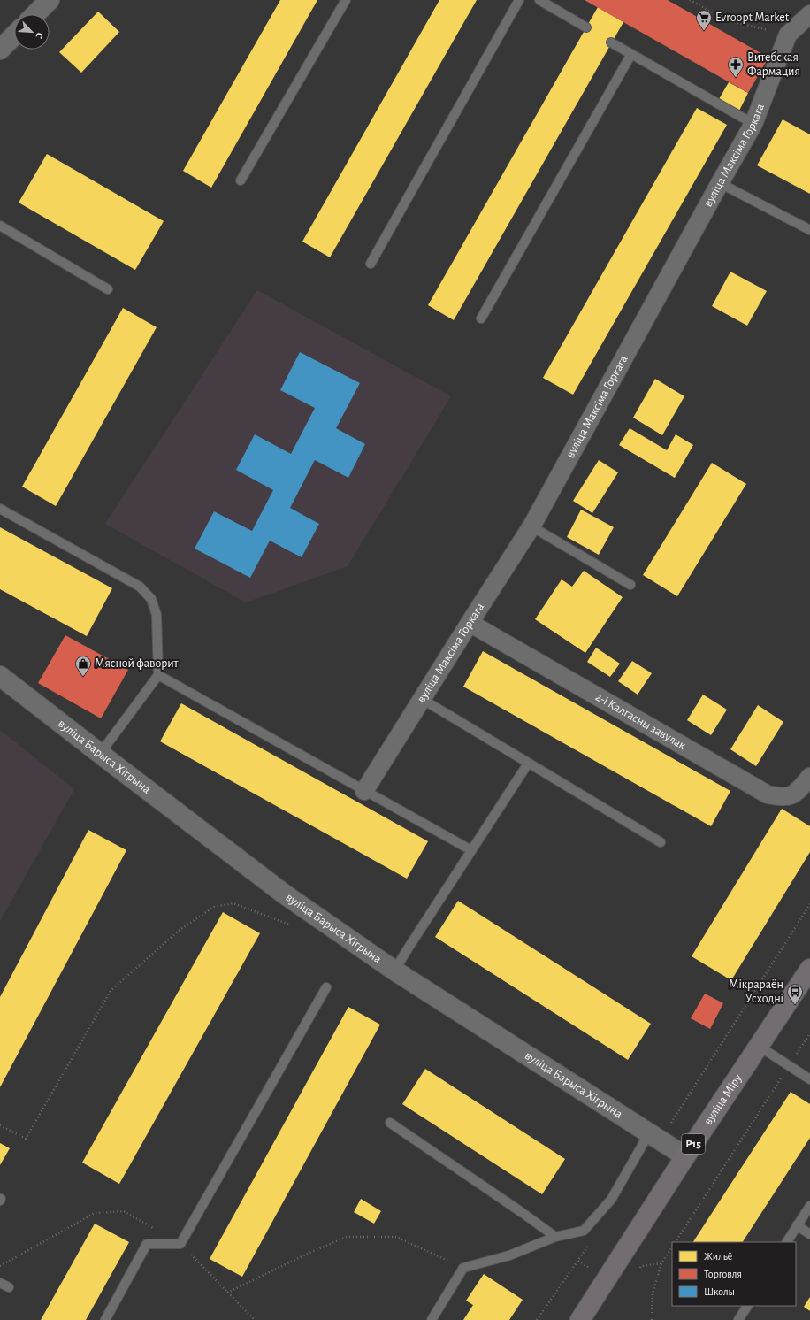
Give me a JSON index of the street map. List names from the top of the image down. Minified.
{"streets":{"main road":["вуліца Міру","Р15"],"street":["вуліца Максіма Горкага","2-і Калгасны завулак","вуліца Барыса Хігрына"]},"crossings":[["вуліца Максіма Горкага","2-і Калгасны завулак"],["вуліца Барыса Хігрына","вуліца Міру"]],"places":{"supermarket":["Evroopt Market"],"pharmacy":["Витебская Фармация"],"shop":["Мясной фаворит"],"bus stop":["Мікрараён Усходні"]},"legend":["Жильё","Торговля","Школы"],"north":"bottom right"}
